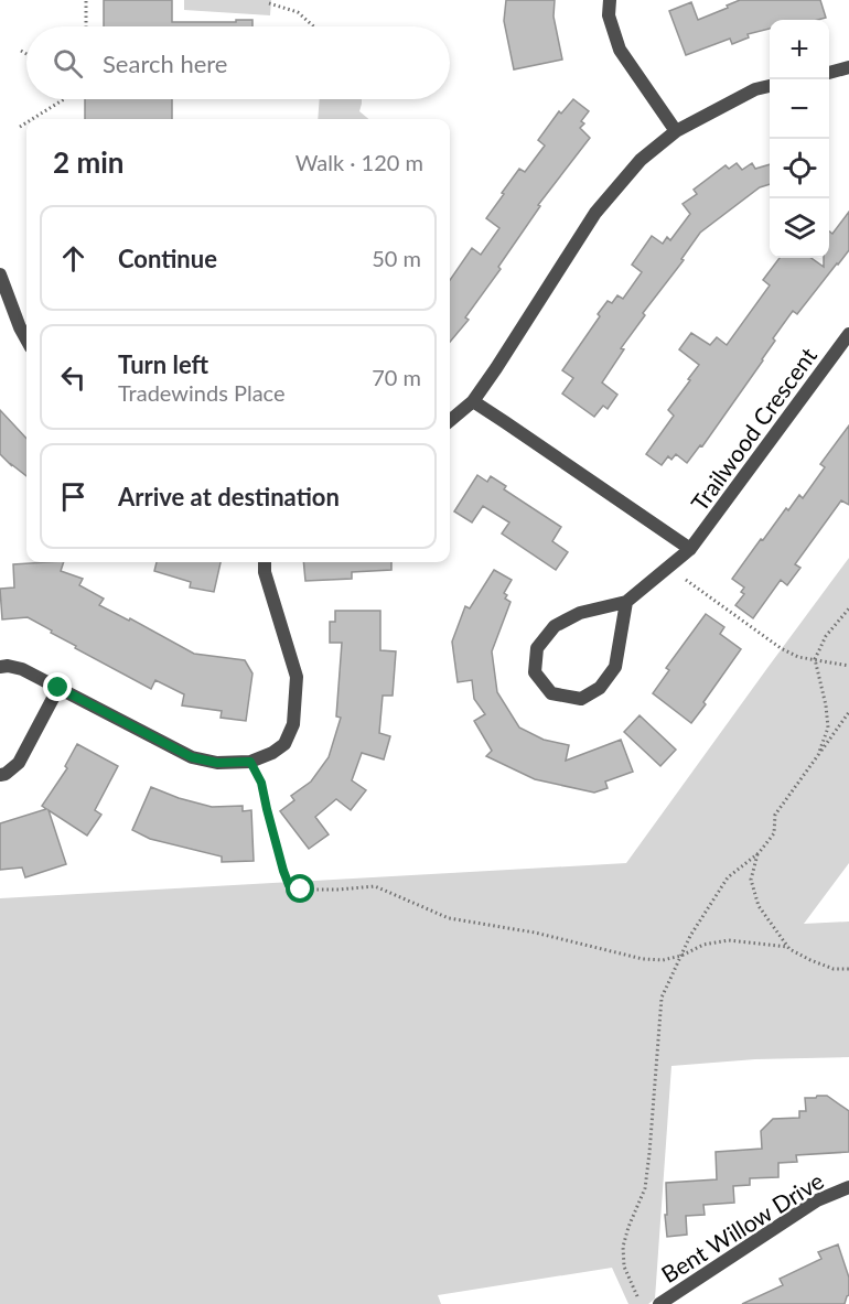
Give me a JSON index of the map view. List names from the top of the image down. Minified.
{"streets":{"street":["Trailwood Crescent","Bent Willow Drive"]},"page":{"map_buttons":["+","−"],"search":"Search here","heading":["2 min","Walk · 120 m"],"list":[["Continue","50 m"],["Turn left","Tradewinds Place","70 m"],"Arrive at destination"]}}
